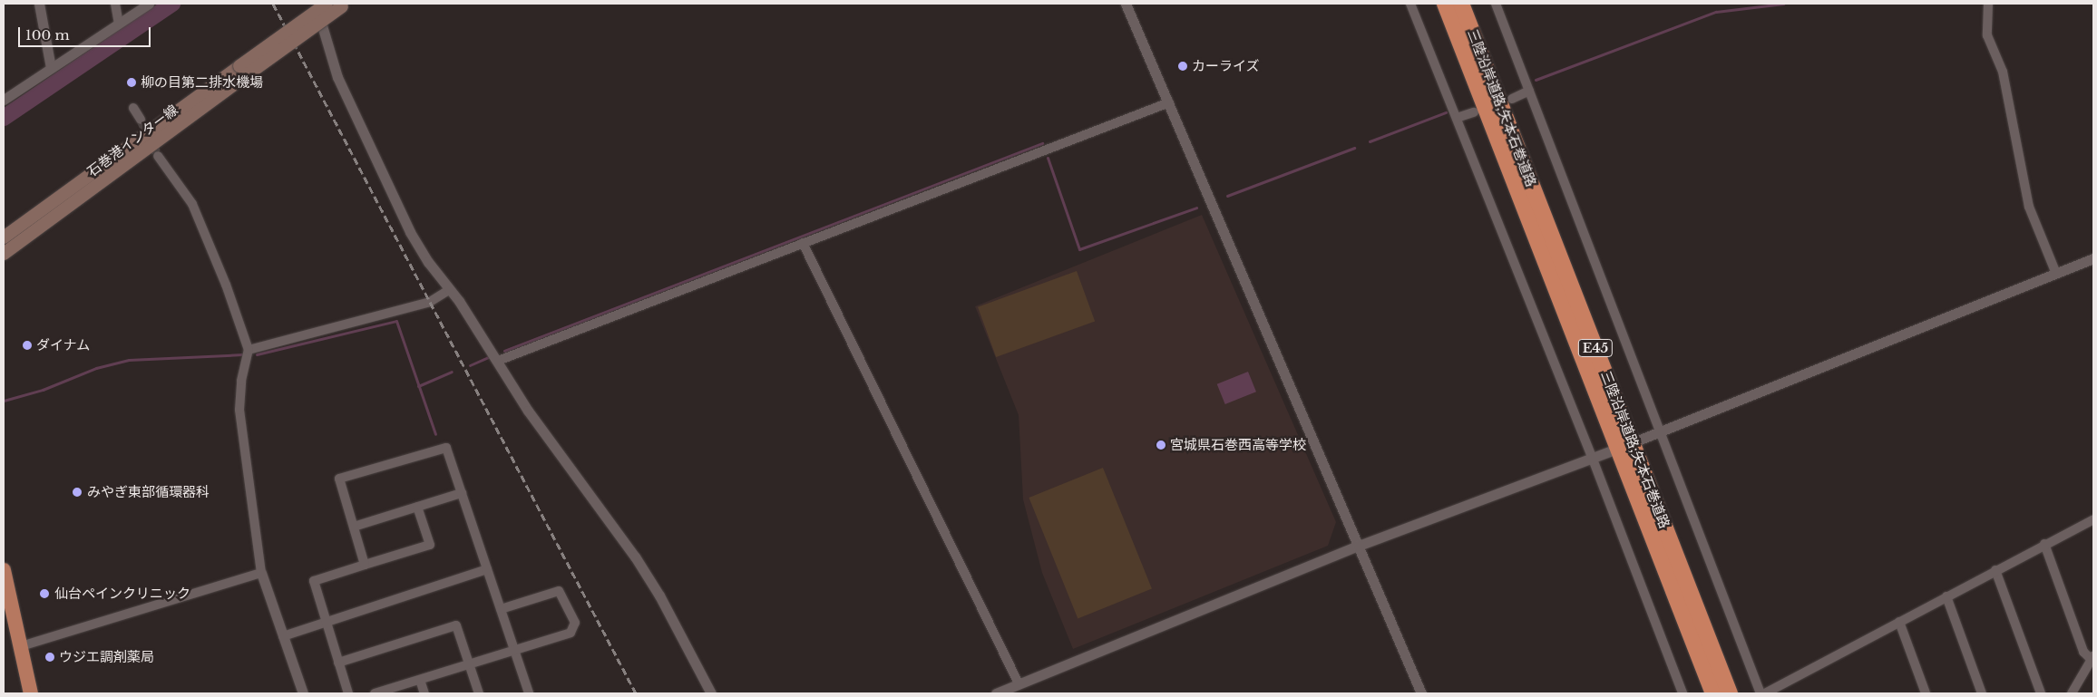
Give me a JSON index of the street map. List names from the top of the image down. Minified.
{"streets":{"highway":["三陸沿岸道路;矢本石巻道路","E45"],"main road":["石巻港インター線"]},"places":["カーライズ","柳の目第二排水機場","ダイナム","宮城県石巻西高等学校","みやぎ東部循環器科","仙台ペインクリニック","ウジエ調剤薬局"],"scale_bar":"100 m"}
